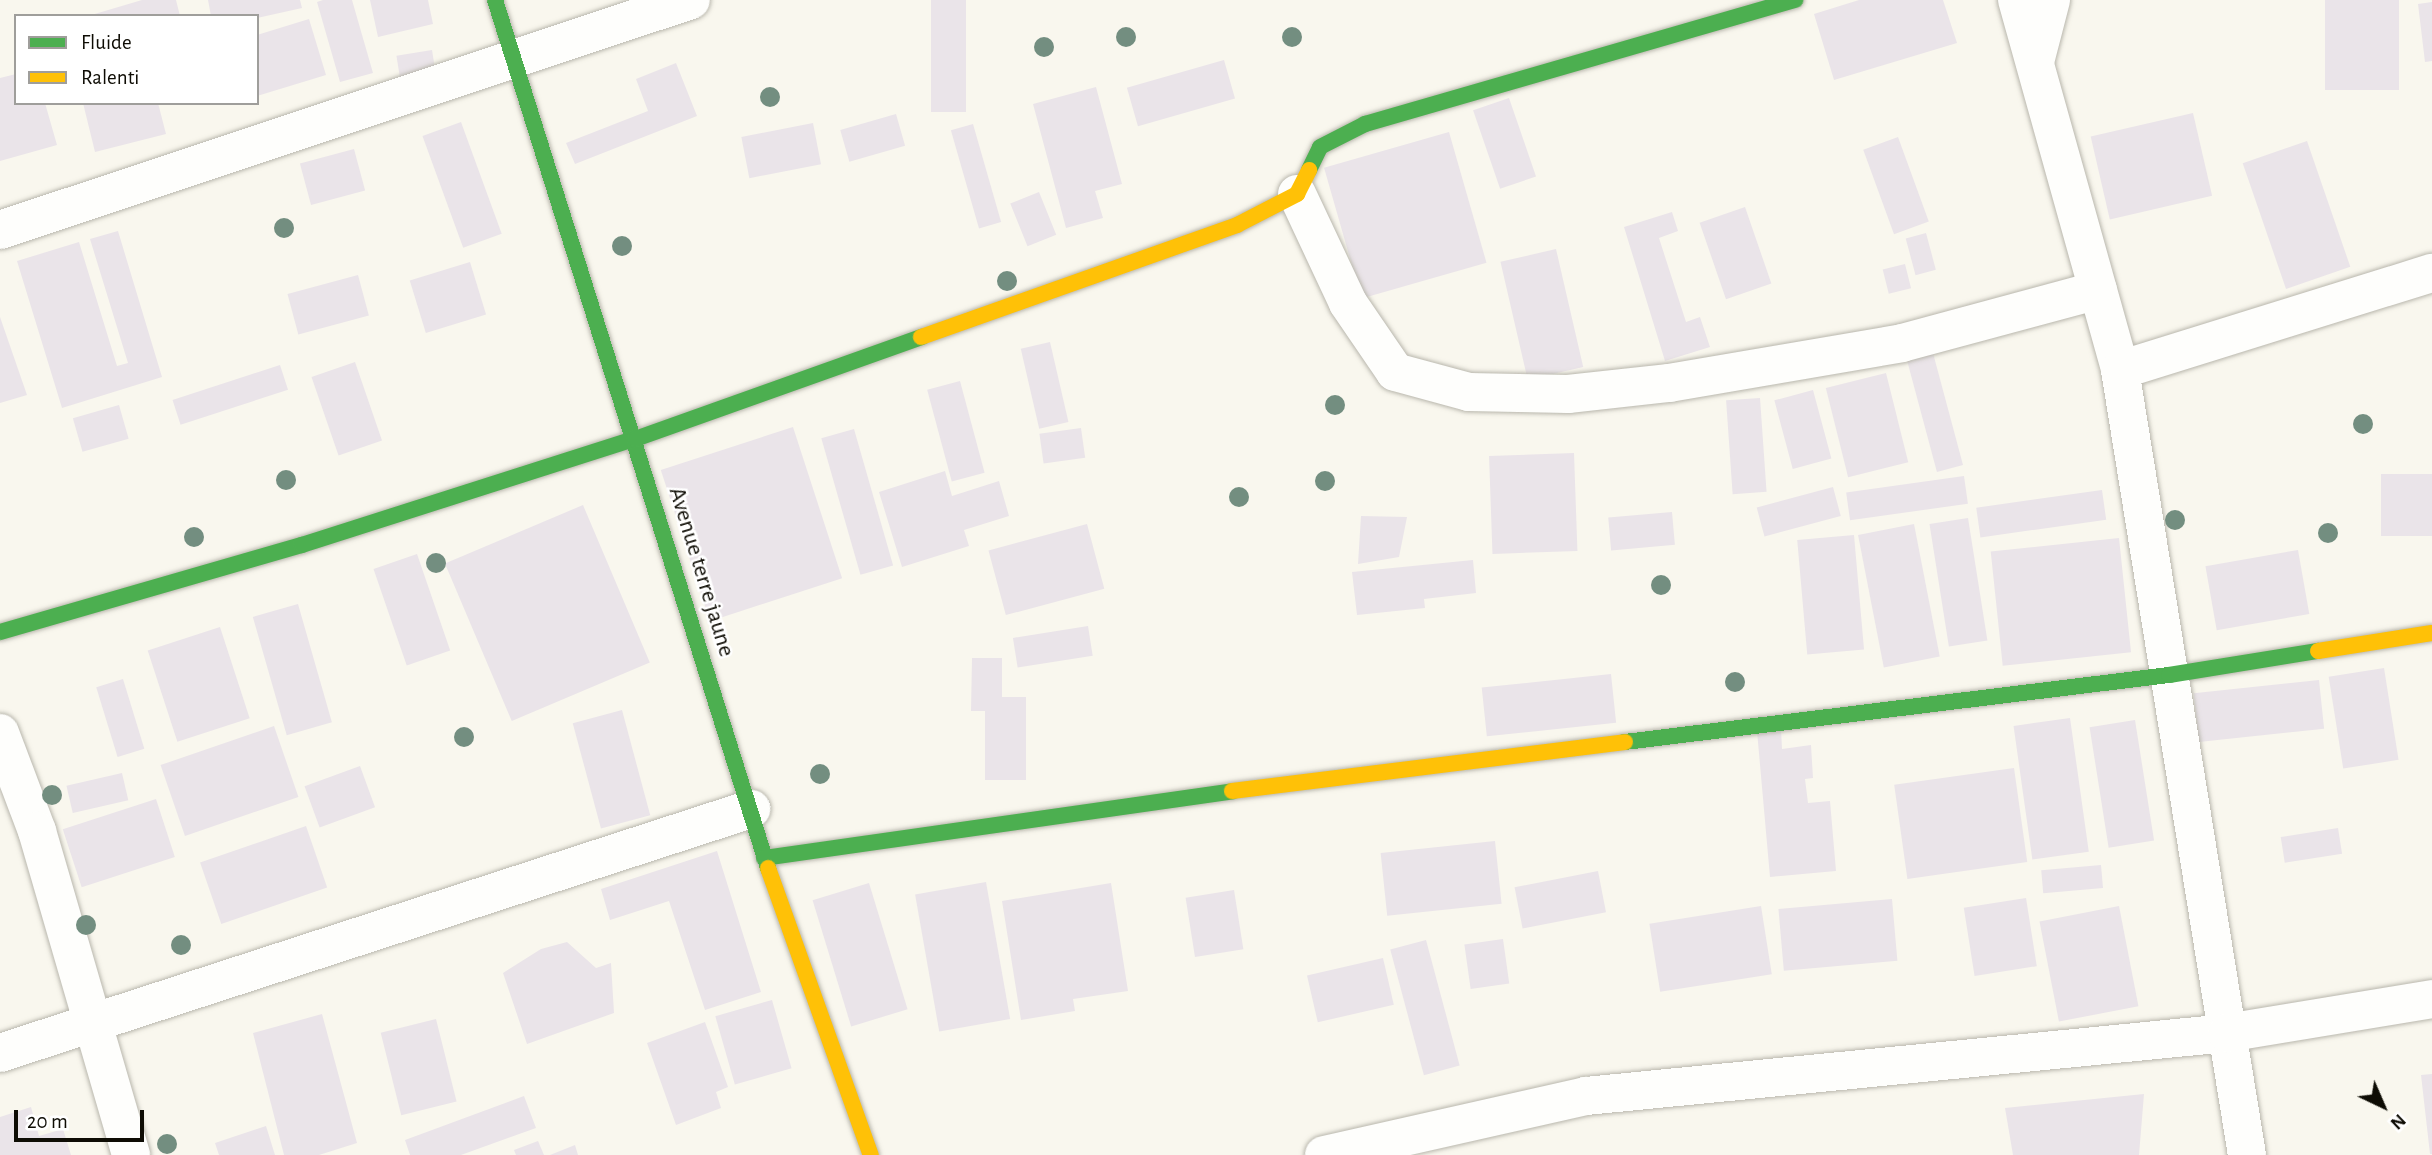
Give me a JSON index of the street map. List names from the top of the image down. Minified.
{"streets":{"street":["Avenue terre jaune"]},"legend":["Fluide","Ralenti"],"scale_bar":"20 m","north":"bottom right"}
